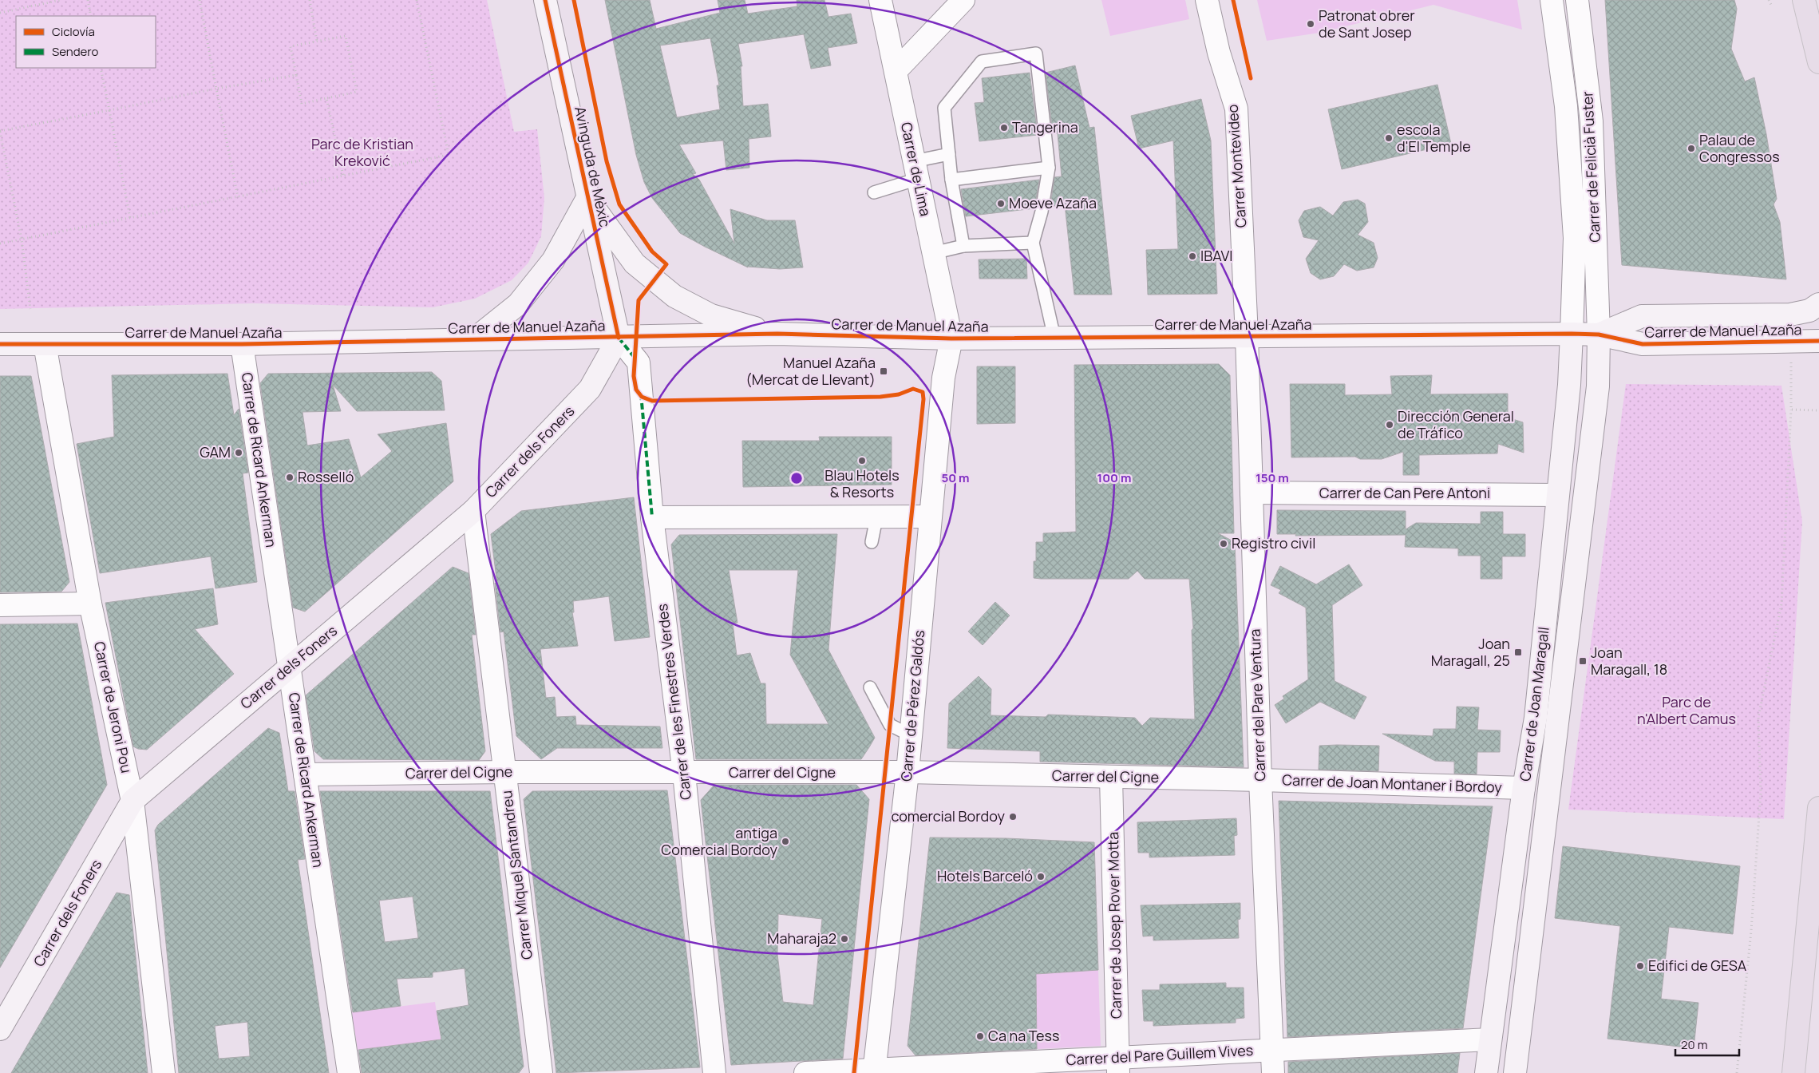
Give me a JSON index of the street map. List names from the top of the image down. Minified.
{"streets":{"street":["Carrer Montevideo","Avinguda de Mèxic","Carrer de Felicià Fuster","Carrer de Lima","Carrer de Manuel Azaña","Carrer dels Foners","Carrer de Ricard Ankerman","Carrer de Can Pere Antoni","Carrer de les Finestres Verdes","Carrer de Joan Maragall","Carrer del Pare Ventura","Carrer de Pérez Galdós","Carrer de Jeroni Pou","Carrer del Cigne","Carrer de Joan Montaner i Bordoy","Carrer Miquel Santandreu","Carrer de Josep Rover Motta","Carrer del Pare Guillem Vives"]},"crossings":[["Carrer Montevideo","Carrer de Manuel Azaña"],["Carrer Montevideo","Carrer del Pare Ventura"],["Avinguda de Mèxic","Carrer de Manuel Azaña"],["Avinguda de Mèxic","Carrer dels Foners"],["Avinguda de Mèxic","Carrer de les Finestres Verdes"],["Carrer de Felicià Fuster","Carrer de Manuel Azaña"],["Carrer de Felicià Fuster","Carrer de Joan Maragall"],["Carrer de Lima","Carrer de Manuel Azaña"],["Carrer de Lima","Carrer de Pérez Galdós"],["Carrer de Manuel Azaña","Carrer dels Foners"],["Carrer de Manuel Azaña","Carrer de Ricard Ankerman"],["Carrer de Manuel Azaña","Carrer de les Finestres Verdes"],["Carrer de Manuel Azaña","Carrer de Joan Maragall"],["Carrer de Manuel Azaña","Carrer del Pare Ventura"],["Carrer de Manuel Azaña","Carrer de Pérez Galdós"],["Carrer de Manuel Azaña","Carrer de Jeroni Pou"],["Carrer dels Foners","Carrer de Ricard Ankerman"],["Carrer dels Foners","Carrer de les Finestres Verdes"],["Carrer dels Foners","Carrer de Jeroni Pou"],["Carrer dels Foners","Carrer Miquel Santandreu"],["Carrer de Ricard Ankerman","Carrer del Cigne"],["Carrer de Can Pere Antoni","Carrer de Joan Maragall"],["Carrer de Can Pere Antoni","Carrer del Pare Ventura"],["Carrer de les Finestres Verdes","Carrer del Cigne"],["Carrer de Joan Maragall","Carrer de Joan Montaner i Bordoy"],["Carrer de Joan Maragall","Carrer del Pare Guillem Vives"],["Carrer del Pare Ventura","Carrer del Cigne"],["Carrer del Pare Ventura","Carrer de Joan Montaner i Bordoy"],["Carrer del Pare Ventura","Carrer del Pare Guillem Vives"],["Carrer de Pérez Galdós","Carrer del Cigne"],["Carrer de Pérez Galdós","Carrer del Pare Guillem Vives"],["Carrer del Cigne","Carrer de Joan Montaner i Bordoy"],["Carrer del Cigne","Carrer Miquel Santandreu"],["Carrer del Cigne","Carrer de Josep Rover Motta"],["Carrer de Josep Rover Motta","Carrer del Pare Guillem Vives"]],"parks":["Parc de Kristian Kreković","Parc de n'Albert Camus"],"places":{"other":["Patronat obrer de Sant Josep","Tangerina","escola d'El Temple","Palau de Congressos","Moeve Azaña","IBAVI","Dirección General de Tráfico","GAM","Blau Hotels & Resorts","Rosselló","Registro civil","comercial Bordoy","antiga Comercial Bordoy","Hotels Barceló","Maharaja2","Edifici de GESA","Ca na Tess"],"transit":["Manuel Azaña (Mercat de Llevant)","Joan Maragall, 25","Joan Maragall, 18"]},"legend":["Ciclovía","Sendero"],"scale_bar":"20 m","rings":["50 m","100 m","150 m"]}
